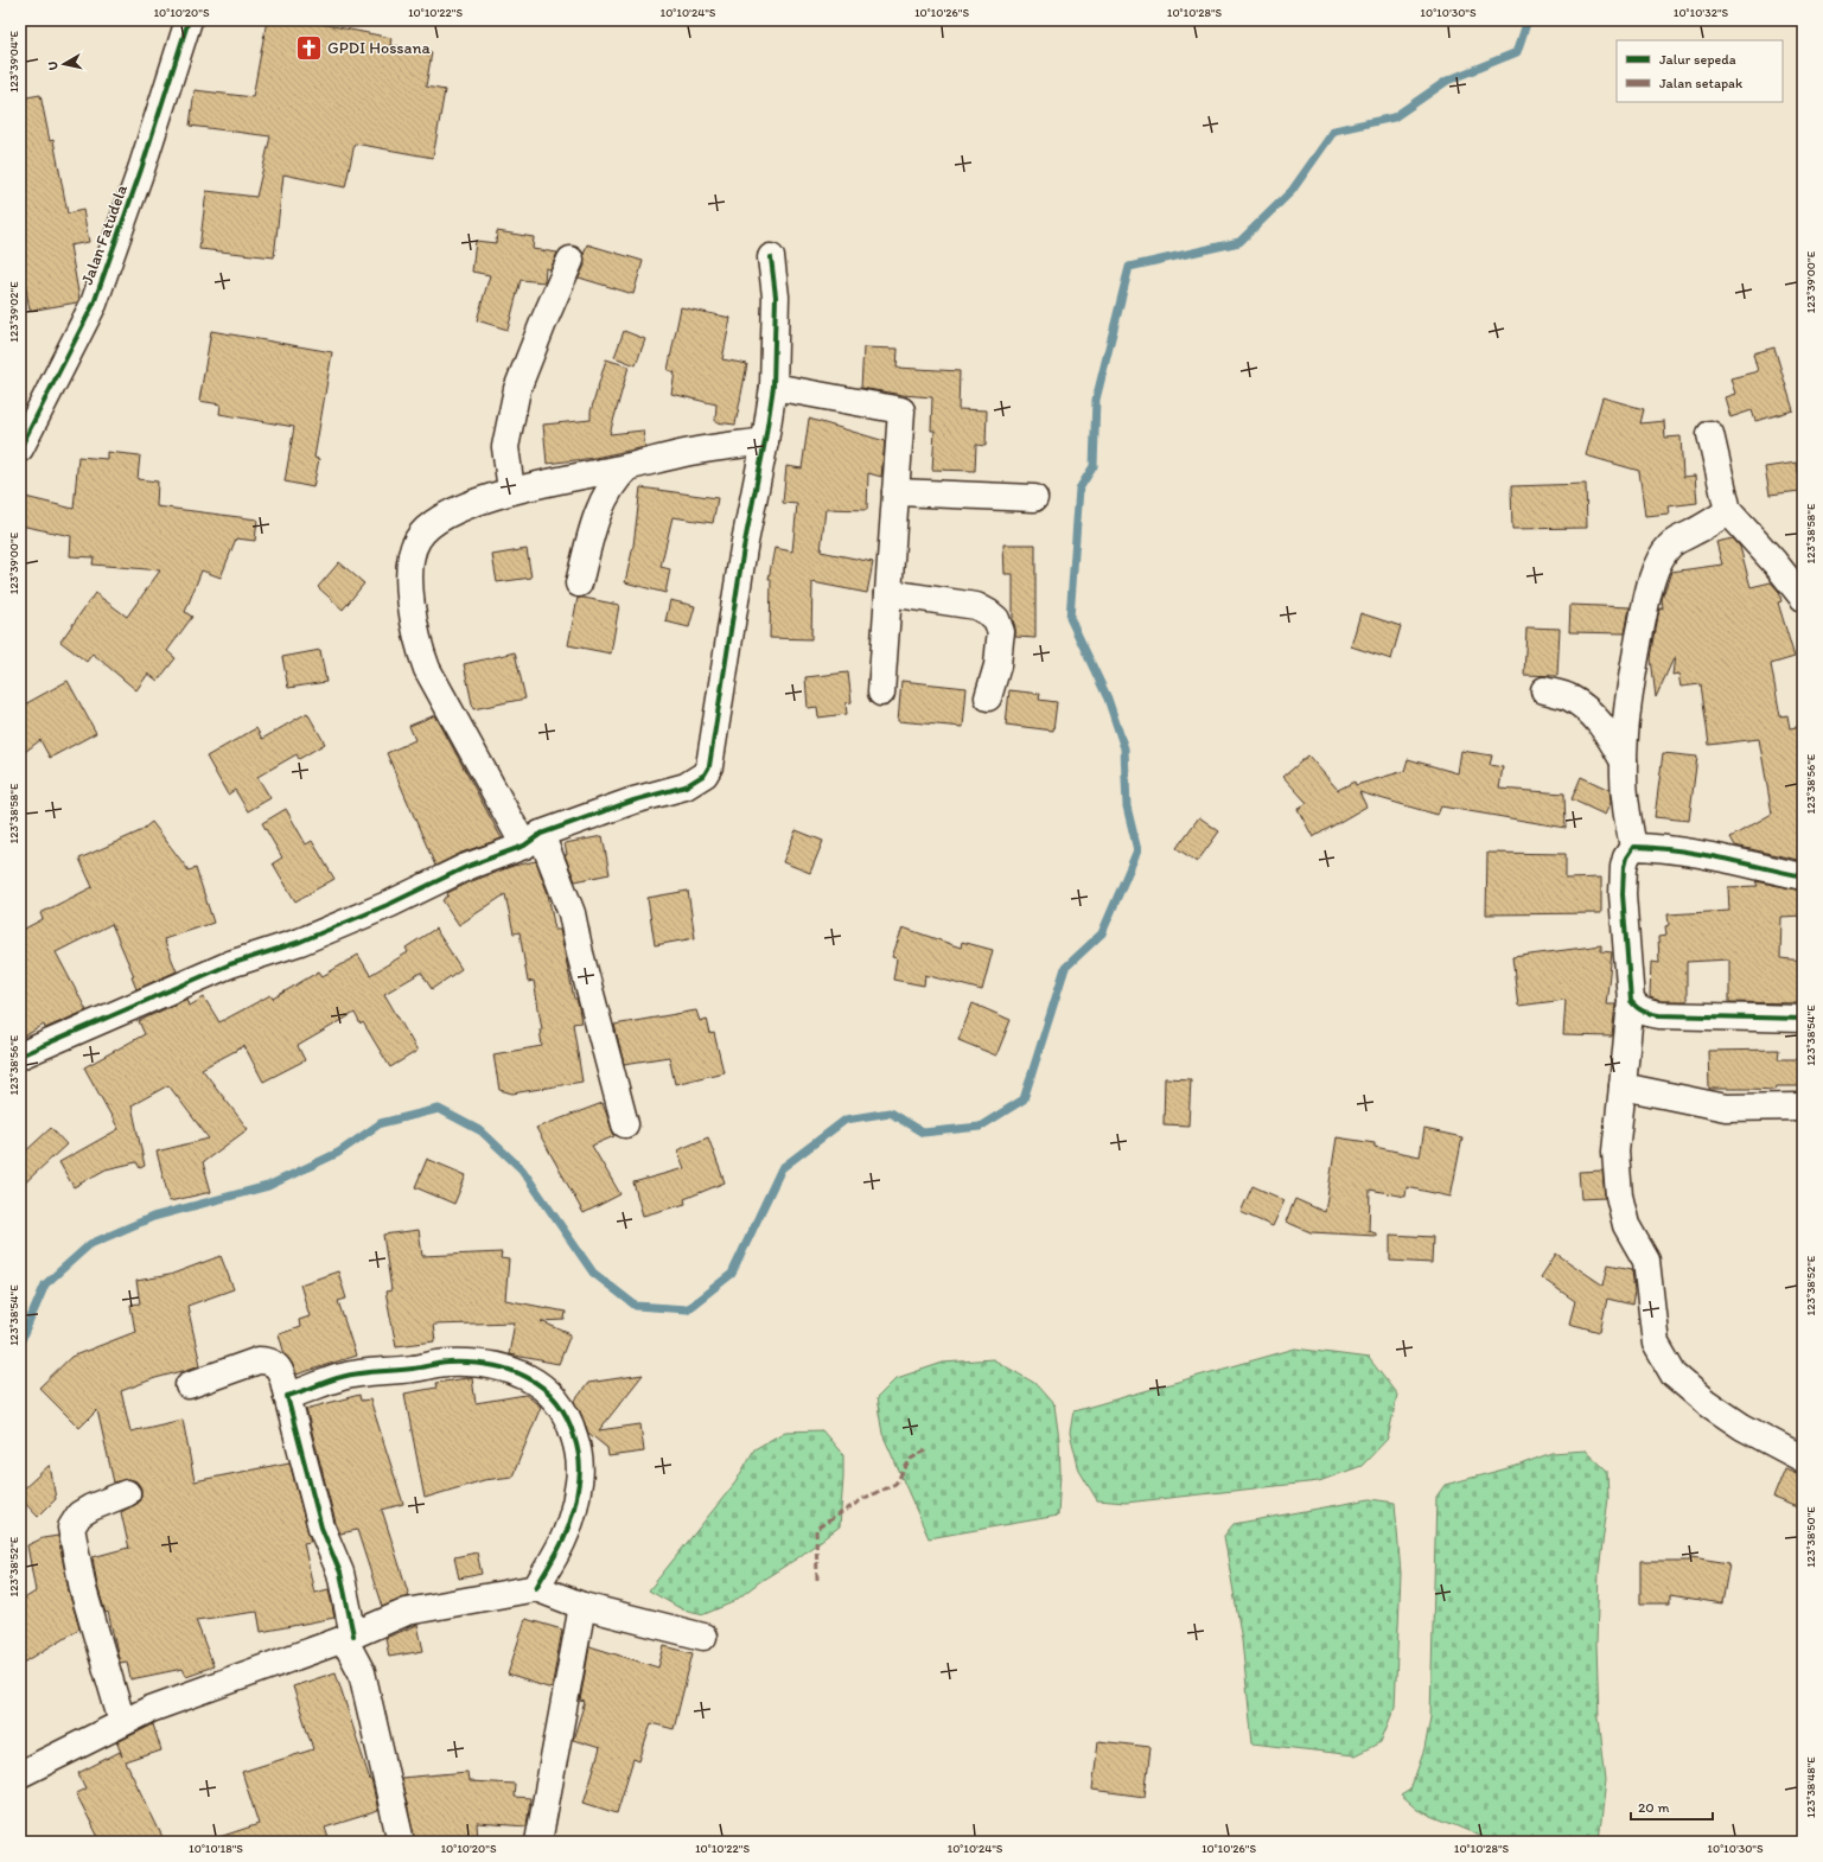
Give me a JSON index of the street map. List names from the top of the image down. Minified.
{"streets":{"street":["Jalan Fatudela"]},"places":{"church":["GPDI Hossana"]},"legend":["Jalur sepeda","Jalan setapak"],"scale_bar":"20 m","north":"left","coordinates":["10°10'20\"S","10°10'22\"S","10°10'24\"S","10°10'26\"S","10°10'28\"S","10°10'30\"S","10°10'32\"S","123°39'04\"E","123°39'00\"E","123°39'02\"E","123°38'58\"E","123°38'56\"E","123°38'54\"E","123°38'52\"E","123°38'50\"E","123°38'48\"E","10°10'18\"S"]}
